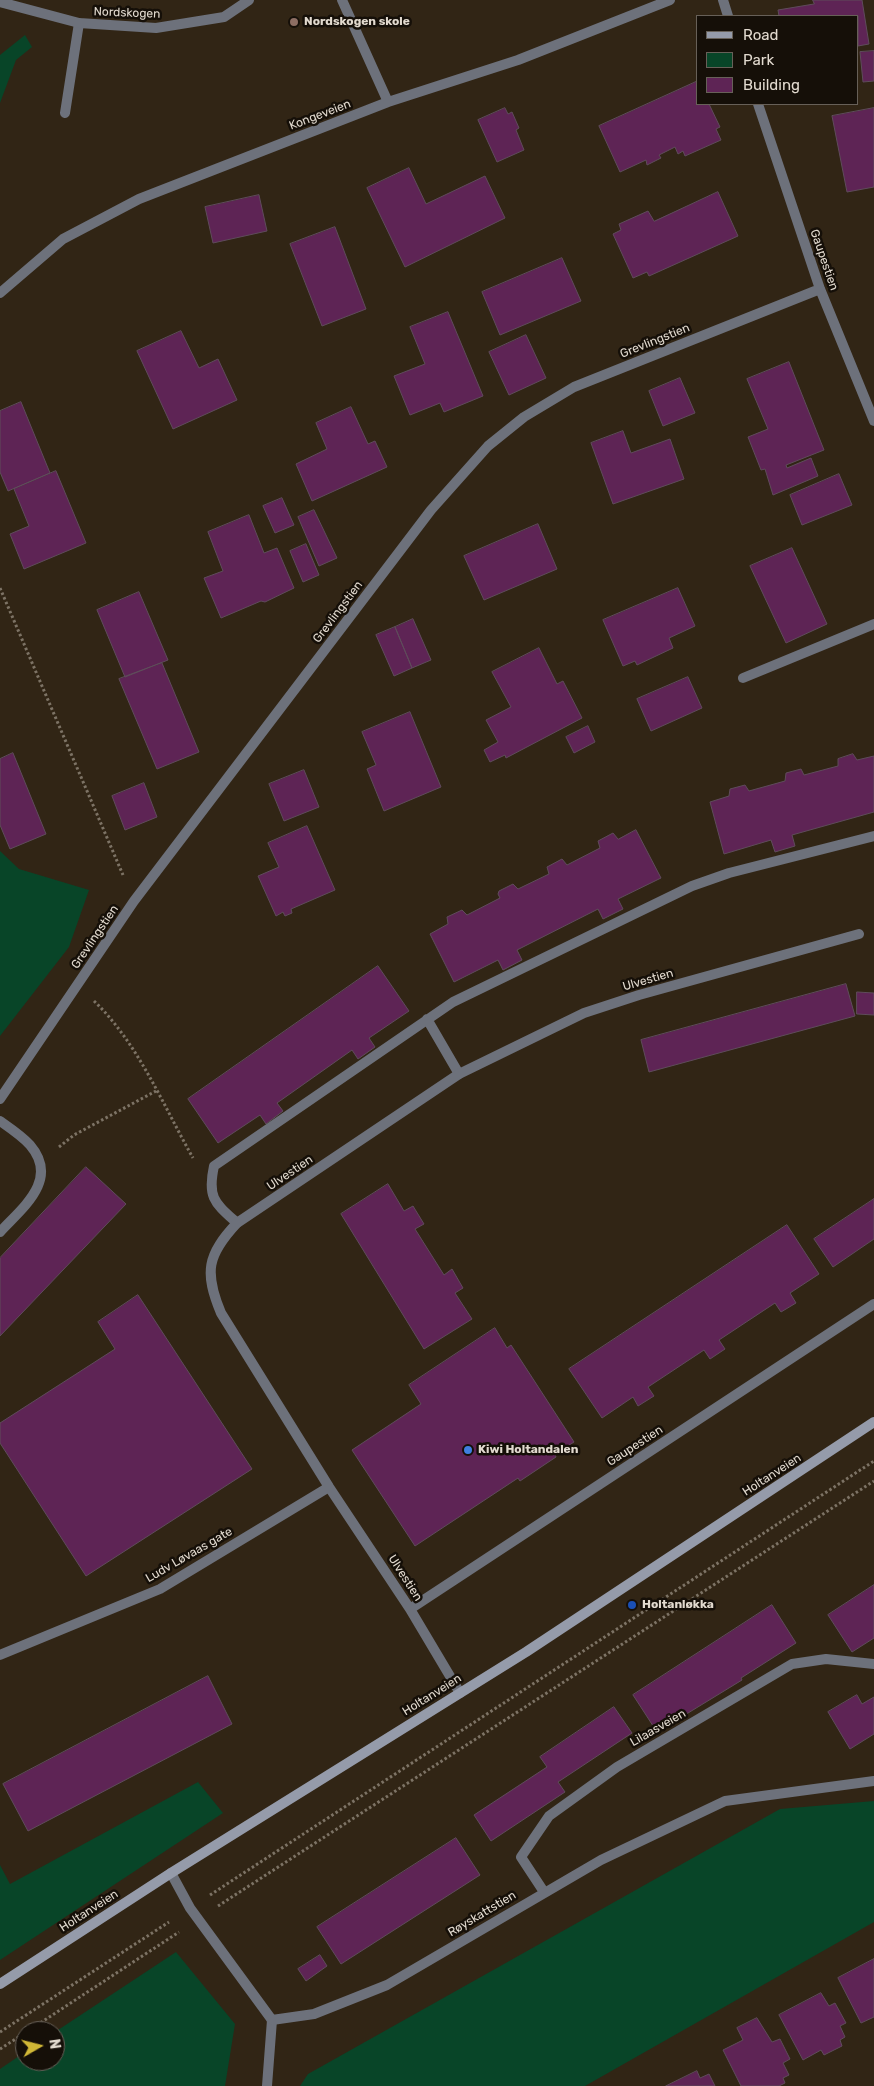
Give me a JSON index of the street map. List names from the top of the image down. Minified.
{"streets":{"main road":["Holtanveien"],"street":["Nordskogen","Kongeveien","Gaupestien","Grevlingstien","Ulvestien","Ludv Løvaas gate","Lilaasveien","Røyskattstien"]},"crossings":[["Gaupestien","Grevlingstien"],["Gaupestien","Ulvestien"],["Ulvestien","Holtanveien"],["Ulvestien","Ludv Løvaas gate"],["Lilaasveien","Røyskattstien"]],"places":["Nordskogen skole","Kiwi Holtandalen","Holtanløkka"],"legend":["Road","Park","Building"],"north":"right"}
